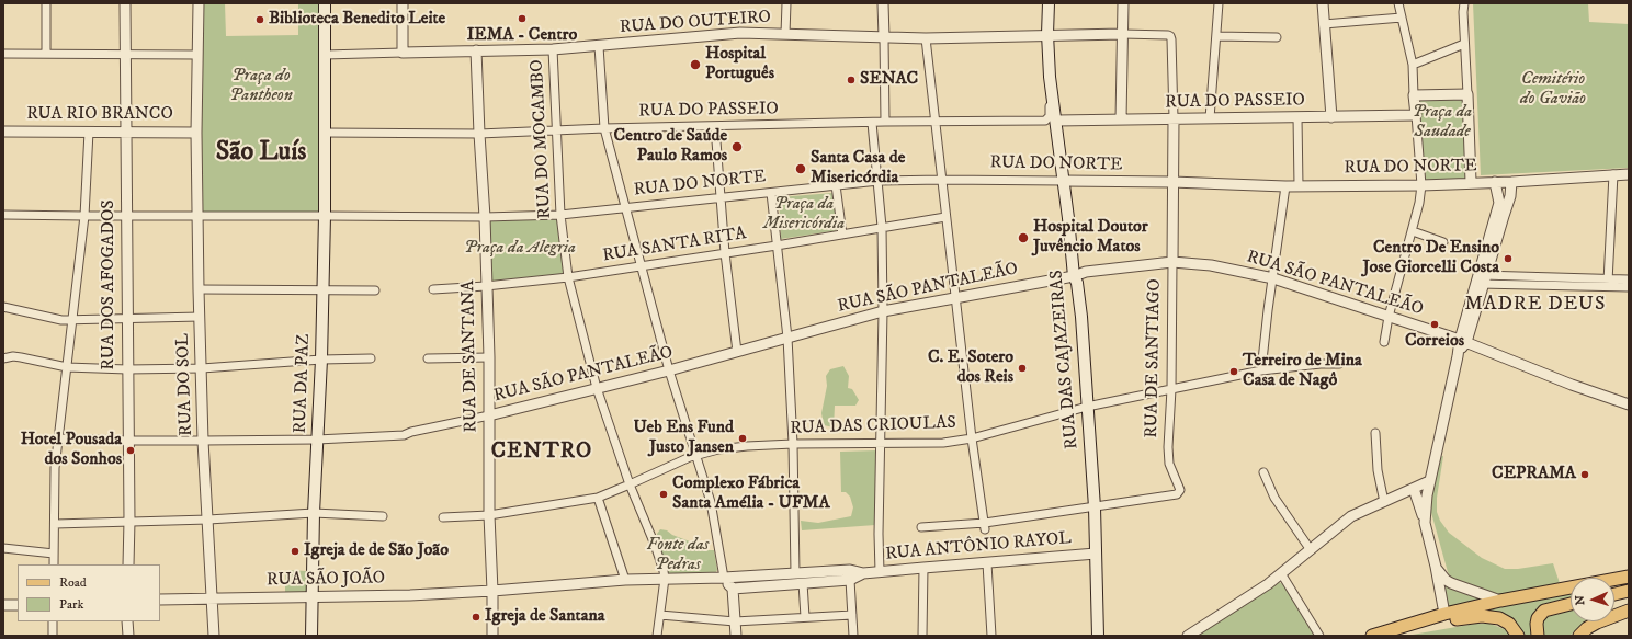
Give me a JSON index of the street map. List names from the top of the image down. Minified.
{"streets":{"main road":["RUA DAS CAJAZEIRAS","RUA DA PAZ"],"street":["RUA DO OUTEIRO","RUA DO PASSEIO","RUA RIO BRANCO","RUA DO MOCAMBO","RUA DO NORTE","RUA SANTA RITA","RUA SÃO PANTALEÃO","RUA DOS AFOGADOS","RUA DE SANTANA","RUA DE SANTIAGO","RUA DO SOL","RUA DAS CRIOULAS","RUA ANTÔNIO RAYOL","RUA SÃO JOÃO"]},"crossings":[["RUA DO OUTEIRO","RUA DO MOCAMBO"],["RUA DO OUTEIRO","RUA DE SANTANA"],["RUA DO OUTEIRO","RUA DAS CAJAZEIRAS"],["RUA DO OUTEIRO","RUA DA PAZ"],["RUA DO PASSEIO","RUA DO MOCAMBO"],["RUA DO PASSEIO","RUA DE SANTANA"],["RUA DO PASSEIO","RUA DE SANTIAGO"],["RUA DO PASSEIO","RUA DAS CAJAZEIRAS"],["RUA DO PASSEIO","RUA DA PAZ"],["RUA RIO BRANCO","RUA DOS AFOGADOS"],["RUA RIO BRANCO","RUA DO SOL"],["RUA DO MOCAMBO","RUA DO NORTE"],["RUA DO MOCAMBO","RUA SANTA RITA"],["RUA DO MOCAMBO","RUA SÃO PANTALEÃO"],["RUA DO MOCAMBO","RUA DAS CRIOULAS"],["RUA DO MOCAMBO","RUA ANTÔNIO RAYOL"],["RUA DO NORTE","RUA DOS AFOGADOS"],["RUA DO NORTE","RUA DE SANTANA"],["RUA DO NORTE","RUA DE SANTIAGO"],["RUA DO NORTE","RUA DAS CAJAZEIRAS"],["RUA DO NORTE","RUA DA PAZ"],["RUA DO NORTE","RUA DO SOL"],["RUA SANTA RITA","RUA DE SANTANA"],["RUA SÃO PANTALEÃO","RUA DOS AFOGADOS"],["RUA SÃO PANTALEÃO","RUA DE SANTANA"],["RUA SÃO PANTALEÃO","RUA DE SANTIAGO"],["RUA SÃO PANTALEÃO","RUA DAS CAJAZEIRAS"],["RUA SÃO PANTALEÃO","RUA DA PAZ"],["RUA SÃO PANTALEÃO","RUA DO SOL"],["RUA DE SANTANA","RUA DAS CRIOULAS"],["RUA DE SANTANA","RUA ANTÔNIO RAYOL"],["RUA DE SANTANA","RUA SÃO JOÃO"],["RUA DE SANTIAGO","RUA DAS CAJAZEIRAS"],["RUA DE SANTIAGO","RUA DAS CRIOULAS"],["RUA DAS CAJAZEIRAS","RUA DAS CRIOULAS"],["RUA DAS CAJAZEIRAS","RUA ANTÔNIO RAYOL"],["RUA DA PAZ","RUA SÃO JOÃO"],["RUA DO SOL","RUA SÃO JOÃO"],["RUA ANTÔNIO RAYOL","RUA SÃO JOÃO"]],"districts":["São Luís","MADRE DEUS","CENTRO"],"parks":["Praça do Pantheon","Cemitério do Gavião","Praça da Saudade","Praça da Misericórdia","Praça da Alegria","Fonte das Pedras"],"places":["IEMA - Centro","Biblioteca Benedito Leite","Hospital Português","SENAC","Centro de Saúde Paulo Ramos","Santa Casa de Misericórdia","Hospital Doutor Juvêncio Matos","Centro De Ensino Jose Giorcelli Costa","Correios","C. E. Sotero dos Reis","Terreiro de Mina Casa de Nagô","Ueb Ens Fund Justo Jansen","Hotel Pousada dos Sonhos","CEPRAMA","Complexo Fábrica Santa Amélia - UFMA","Igreja de de São João","Igreja de Santana"],"legend":["Road","Park"],"north":"left"}
